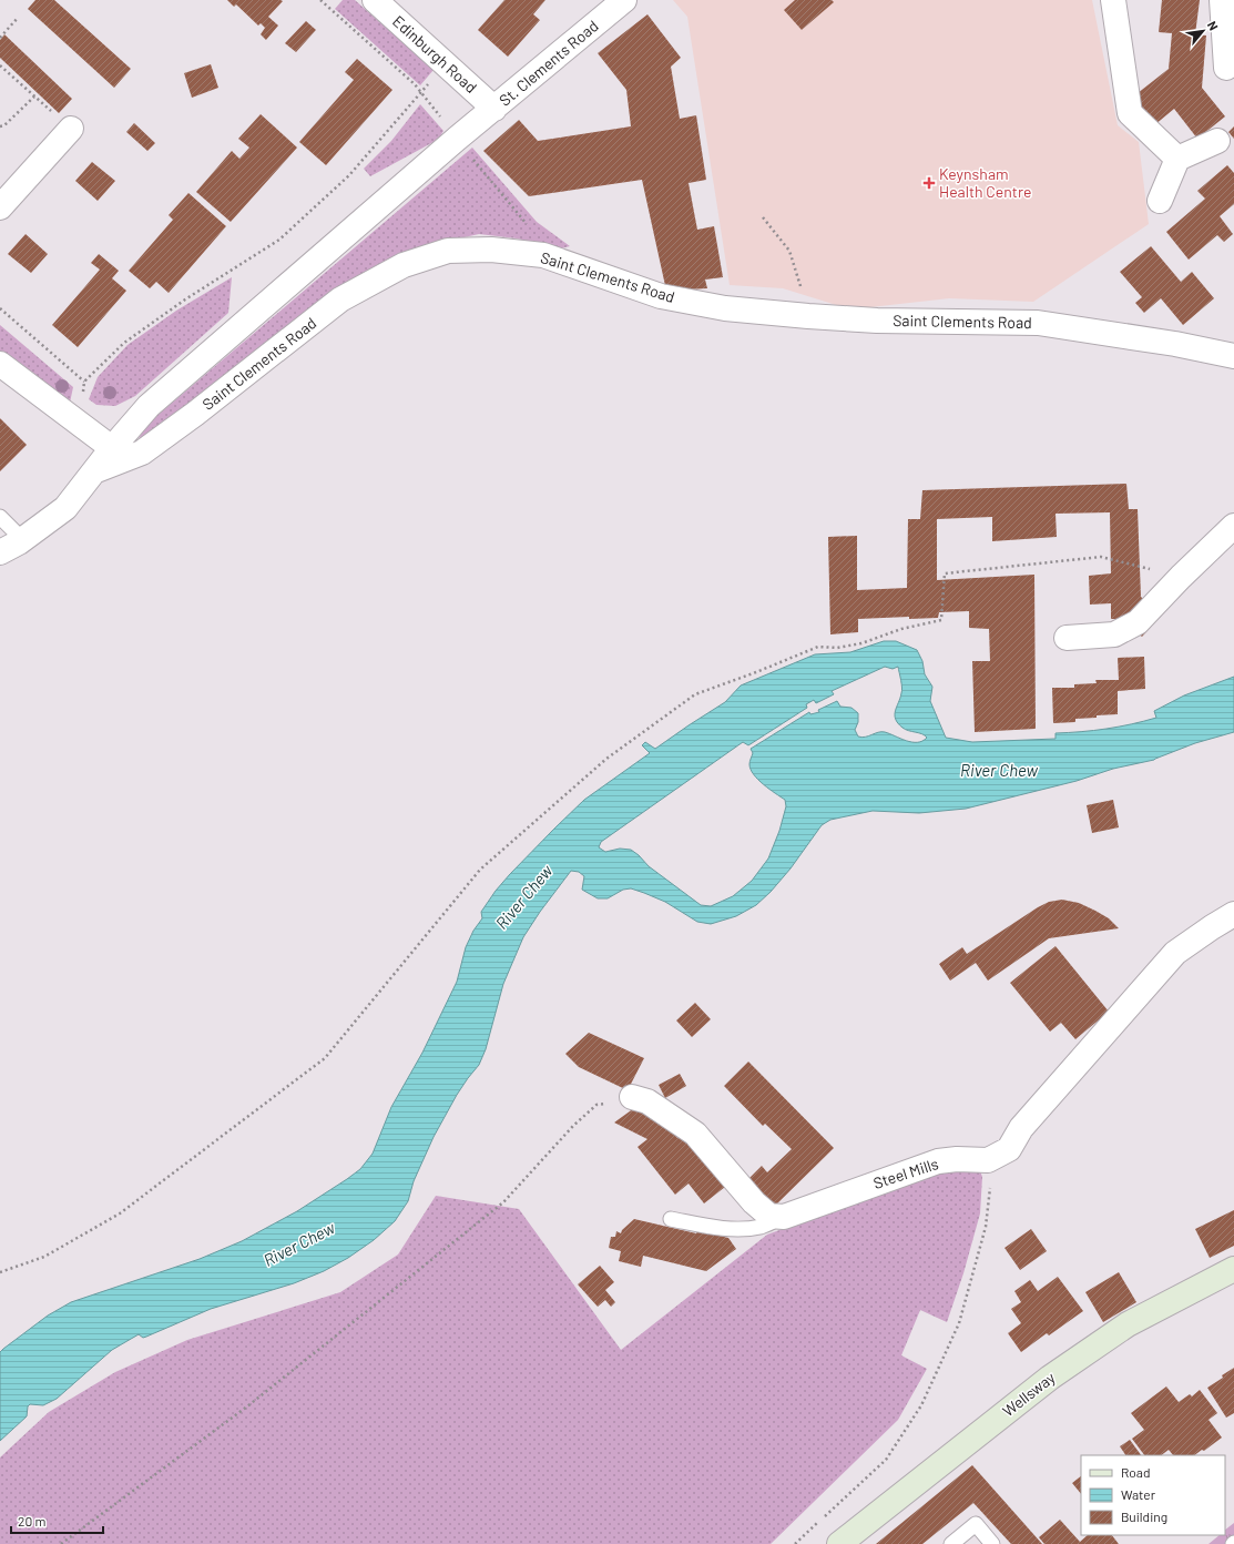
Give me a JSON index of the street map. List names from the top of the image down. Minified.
{"streets":{"main road":["Wellsway"],"street":["Edinburgh Road","St. Clements Road","Saint Clements Road","Steel Mills"]},"crossings":[["Edinburgh Road","St. Clements Road"],["Edinburgh Road","Saint Clements Road"],["St. Clements Road","Saint Clements Road"]],"water":["River Chew"],"places":{"health":["Keynsham Health Centre"]},"legend":["Road","Water","Building"],"scale_bar":"20 m","north":"top right"}
